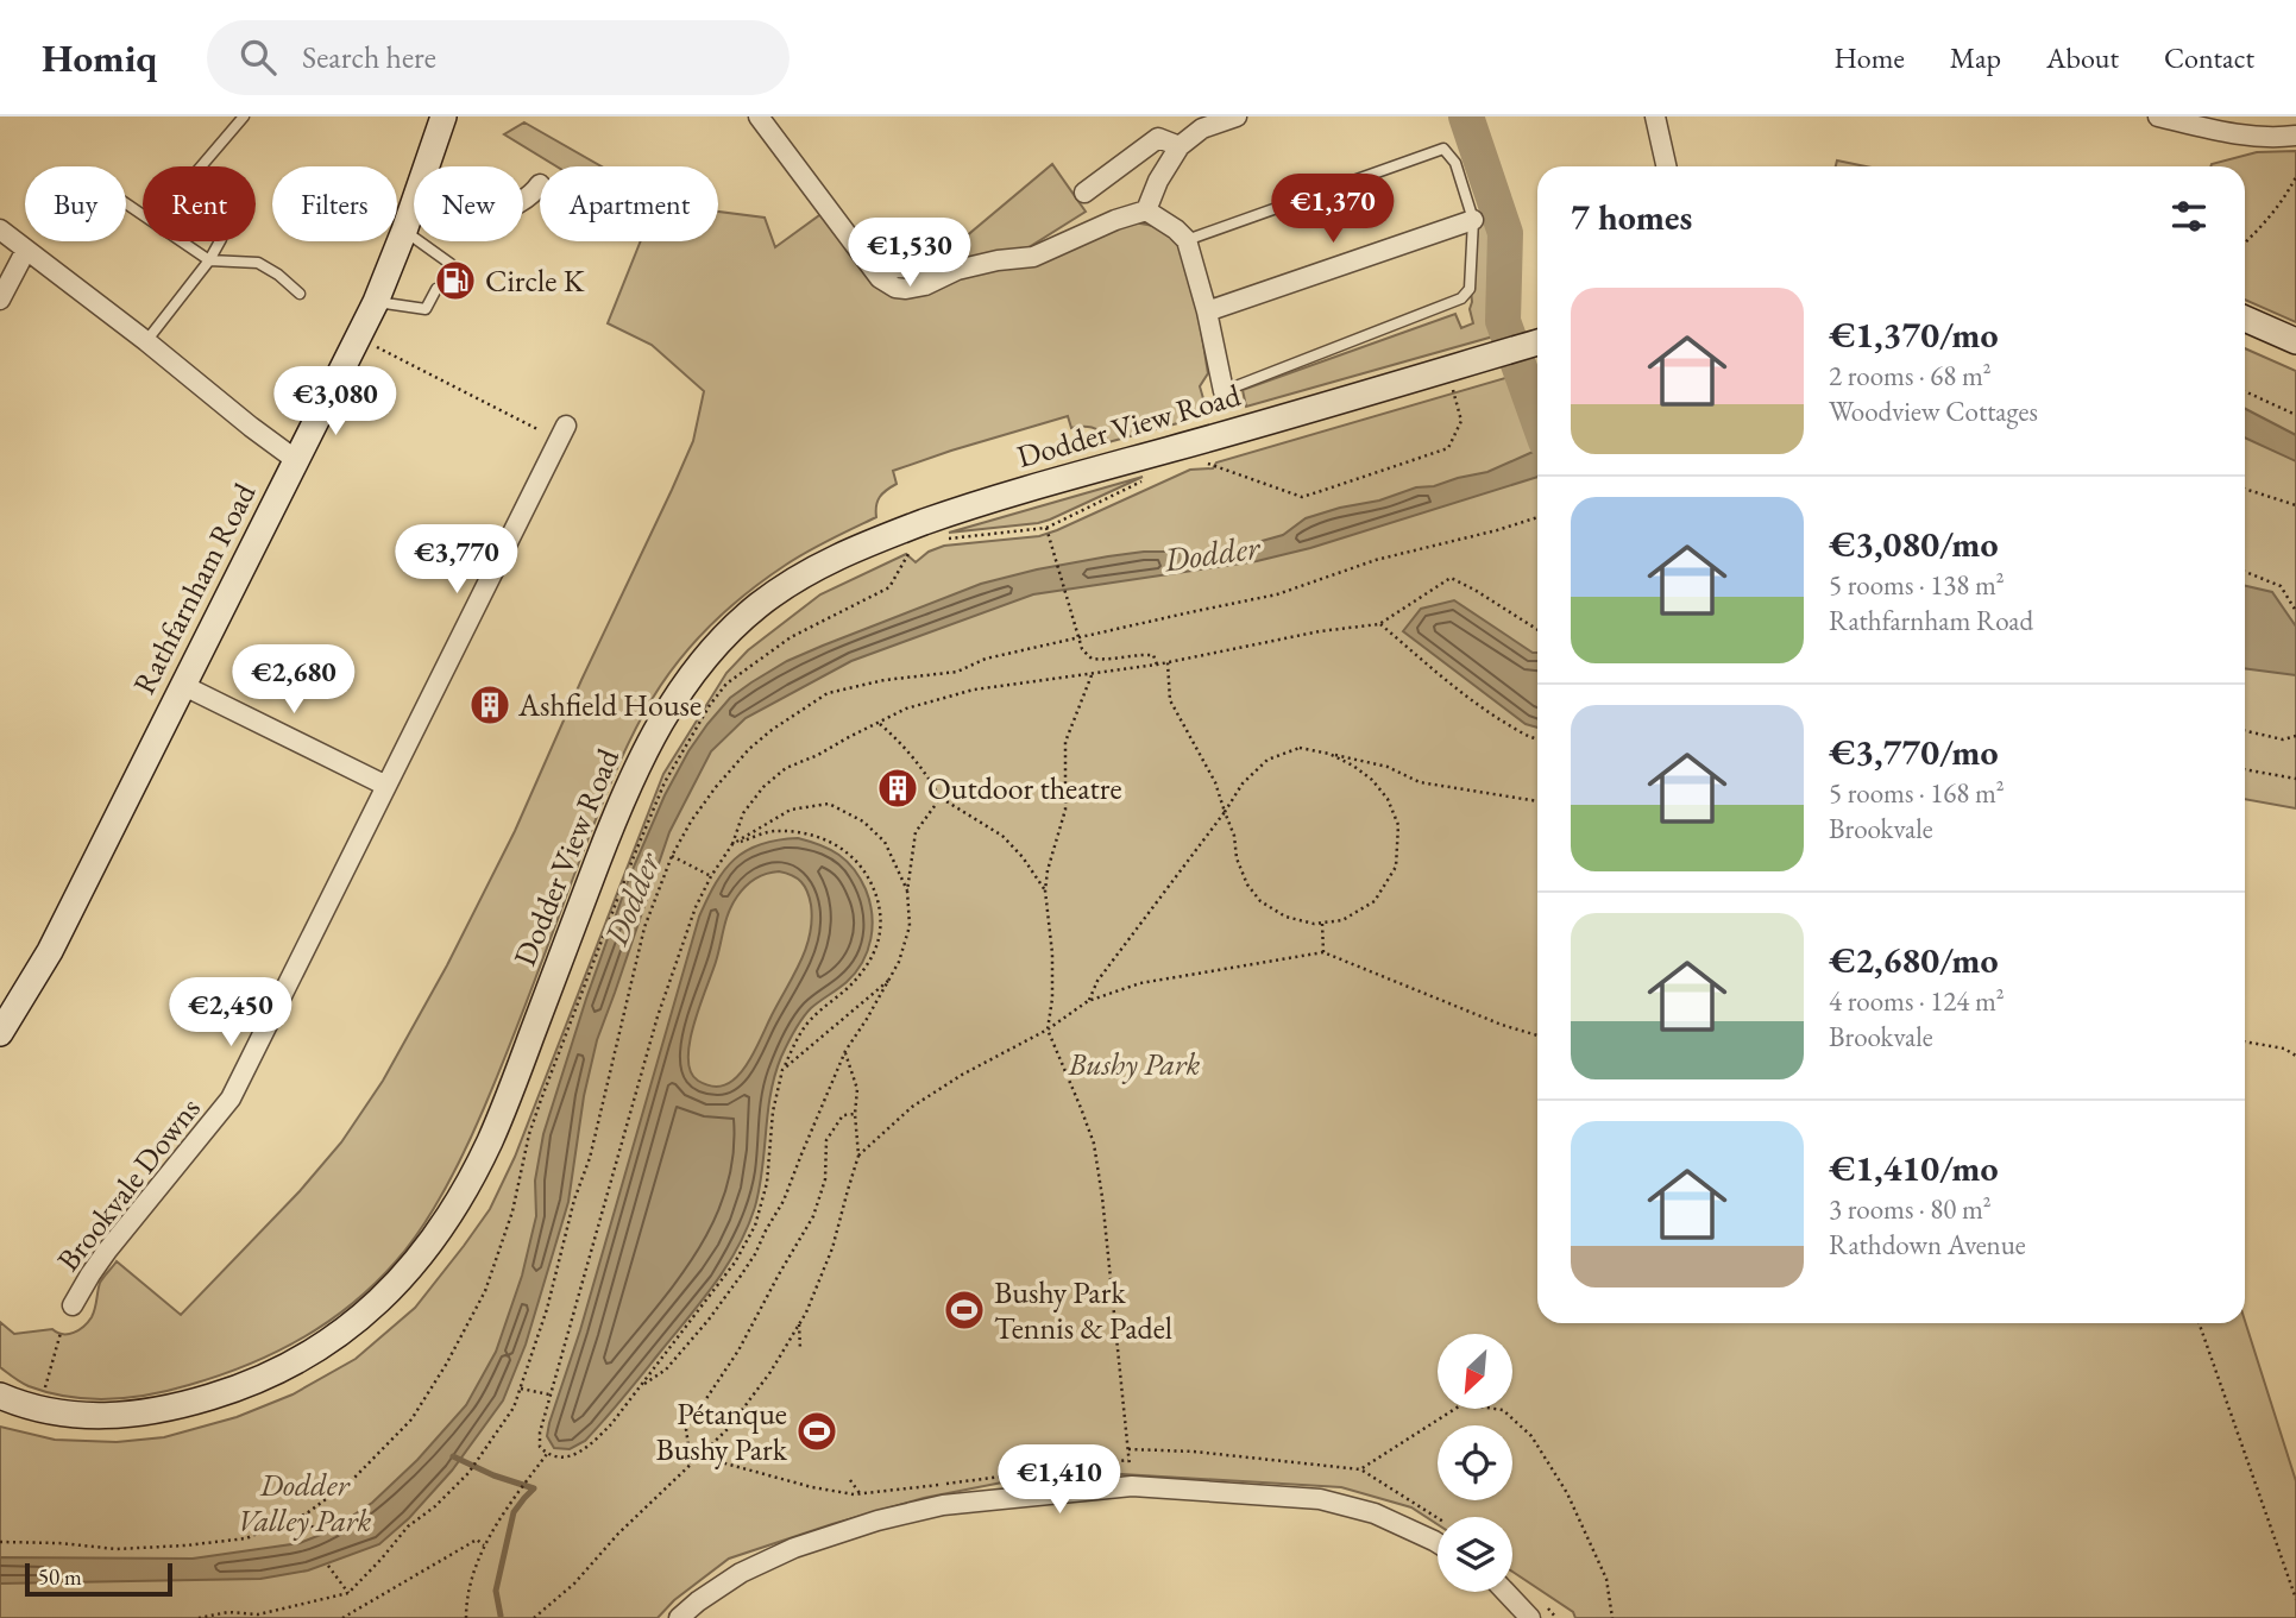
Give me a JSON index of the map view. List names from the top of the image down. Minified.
{"streets":{"main road":["Dodder View Road","Rathfarnham Road"],"street":["Brookvale Downs"]},"water":["Dodder"],"parks":["Bushy Park","Dodder Valley Park"],"places":{"fuel station":["Circle K"],"building":["Ashfield House","Outdoor theatre"],"sports":["Bushy Park Tennis & Padel","Pétanque Bushy Park"]},"scale_bar":"50 m","north":"bottom left","page":{"header":"Homiq","search":"Search here","nav":["Home","Map","About","Contact"],"chip":["Buy","Rent","Filters","New","Apartment"],"heading":"7 homes","price":["€1,370","€1,530","€3,080","€3,770","€2,680","€2,450","€1,410"],"list":[{"name":"€1,370/mo","note":"2 rooms · 68 m² · Woodview Cottages"},{"name":"€3,080/mo","note":"5 rooms · 138 m² · Rathfarnham Road"},{"name":"€3,770/mo","note":"5 rooms · 168 m² · Brookvale"},{"name":"€2,680/mo","note":"4 rooms · 124 m² · Brookvale"},{"name":"€1,410/mo","note":"3 rooms · 80 m² · Rathdown Avenue"}],"scale":"50 m"}}
